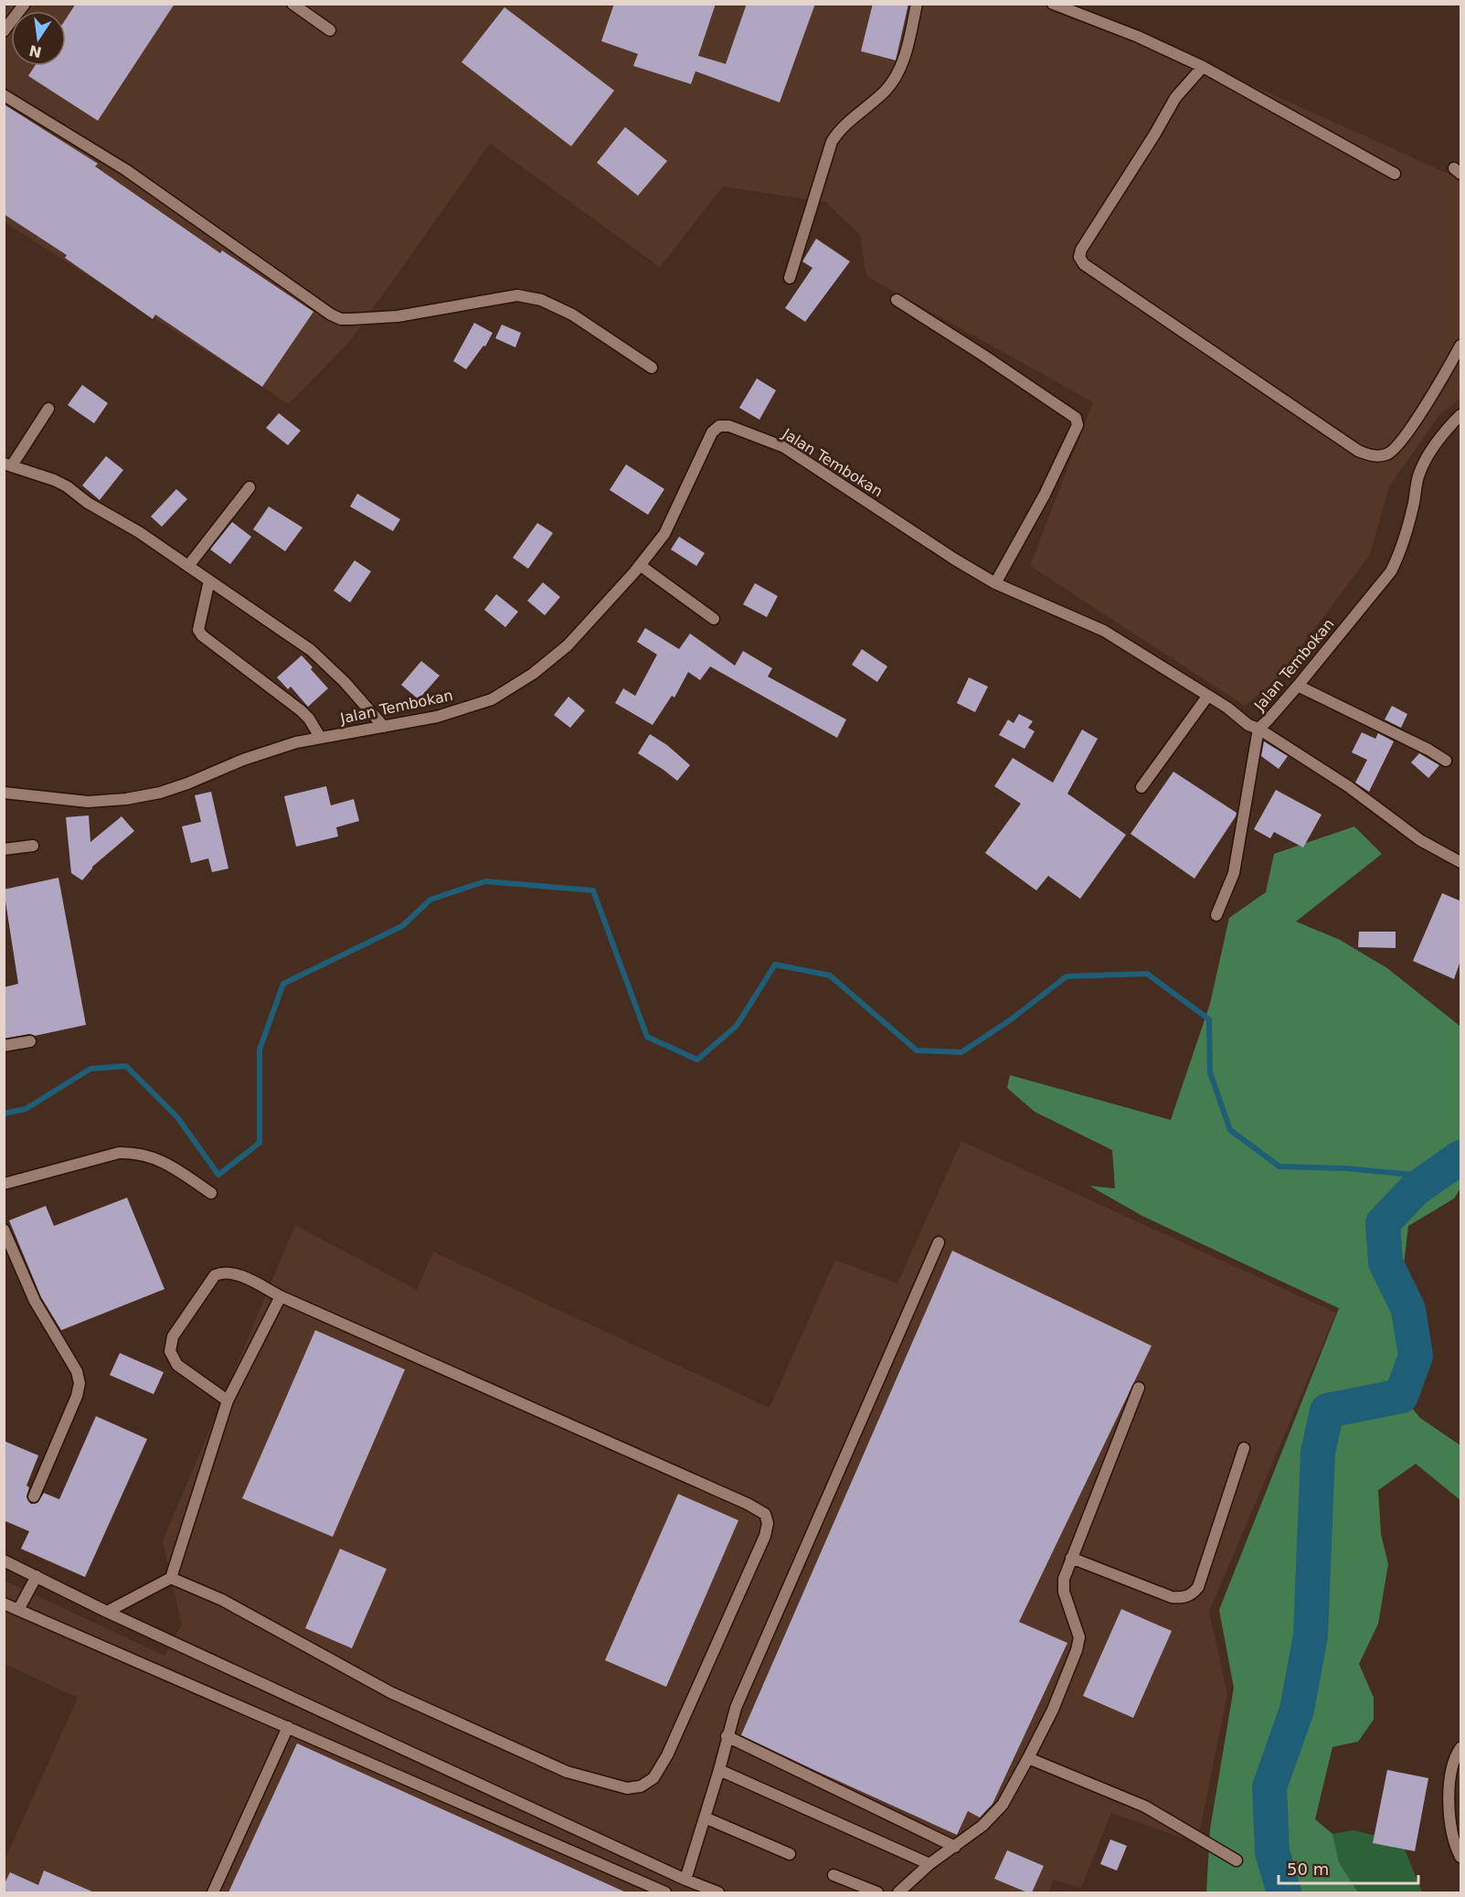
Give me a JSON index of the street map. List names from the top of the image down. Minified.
{"streets":{"street":["Jalan Tembokan"]},"scale_bar":"50 m","north":"bottom"}
